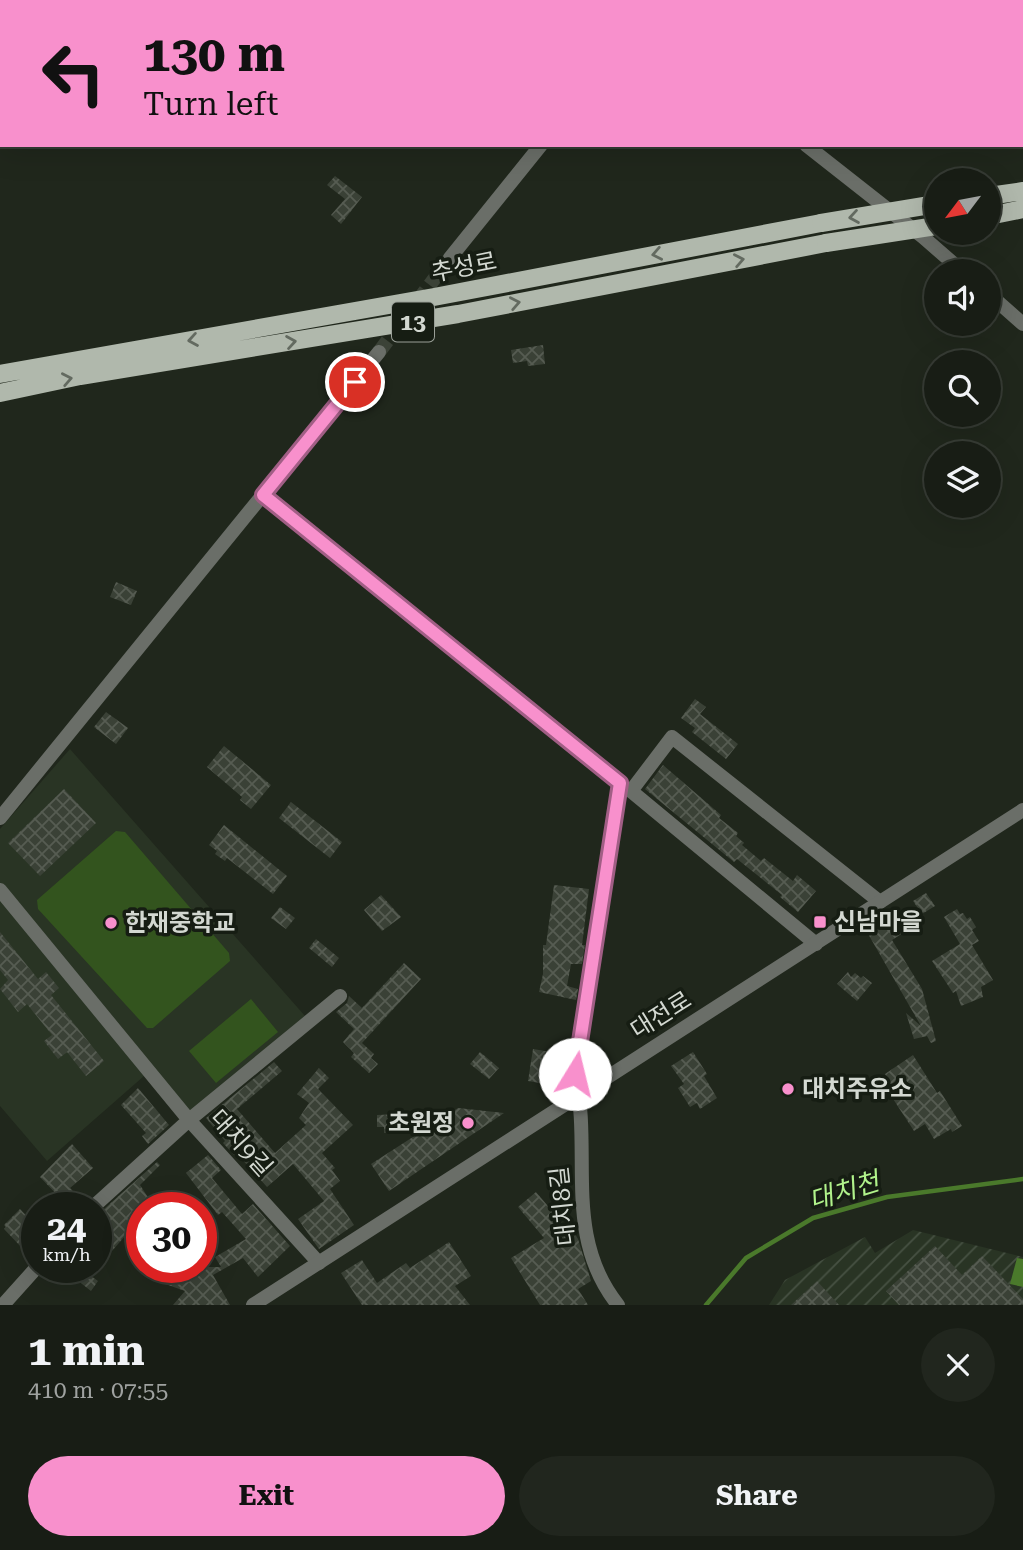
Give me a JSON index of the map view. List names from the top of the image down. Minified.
{"streets":{"main road":["추성로","13"],"street":["대전로","대치9길","대치8길"]},"crossings":[["대전로","대치9길"],["대전로","대치8길"]],"water":["대치천"],"places":{"transit":["신남마을"],"other":["한재중학교","대치주유소","초원정"]},"north":"bottom left","page":{"turn":["130 m","Turn left"],"speed":"24 km/h","limit":"30","heading":["1 min","410 m · 07:55"],"buttons":["Exit","Share"]}}
